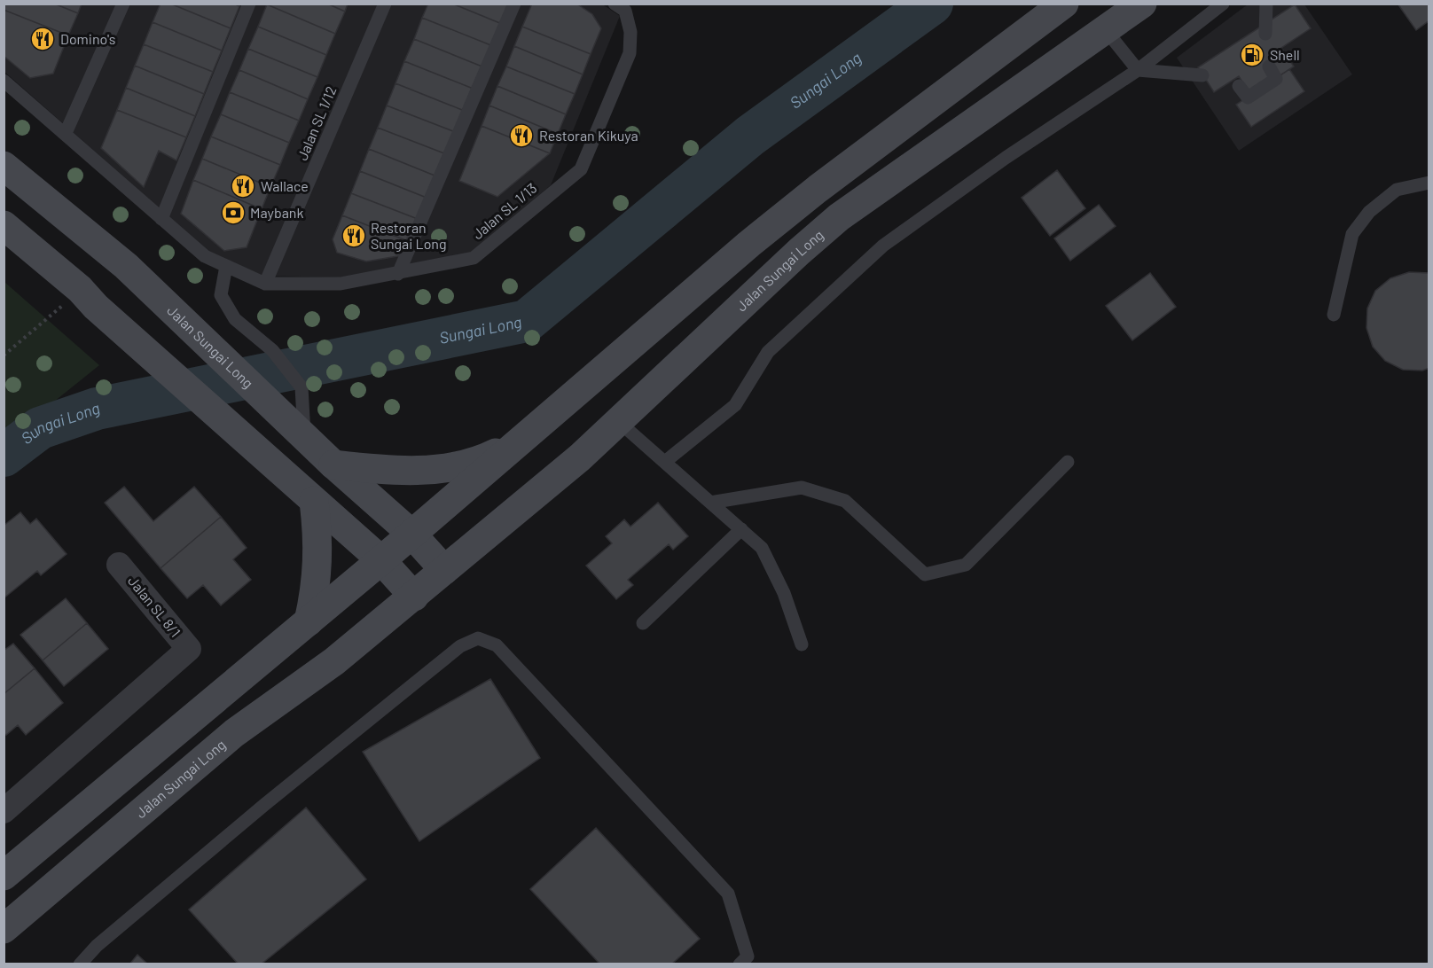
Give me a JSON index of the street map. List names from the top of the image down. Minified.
{"streets":{"street":["Jalan Sungai Long","Jalan SL 8/1"],"lane":["Jalan SL 1/12","Jalan SL 1/13"]},"crossings":[["Jalan SL 1/12","Jalan SL 1/13"]],"water":["Sungai Long"],"places":{"restaurant":["Domino's","Restoran Kikuya","Wallace","Restoran Sungai Long"],"fuel station":["Shell"],"bank":["Maybank"]}}
